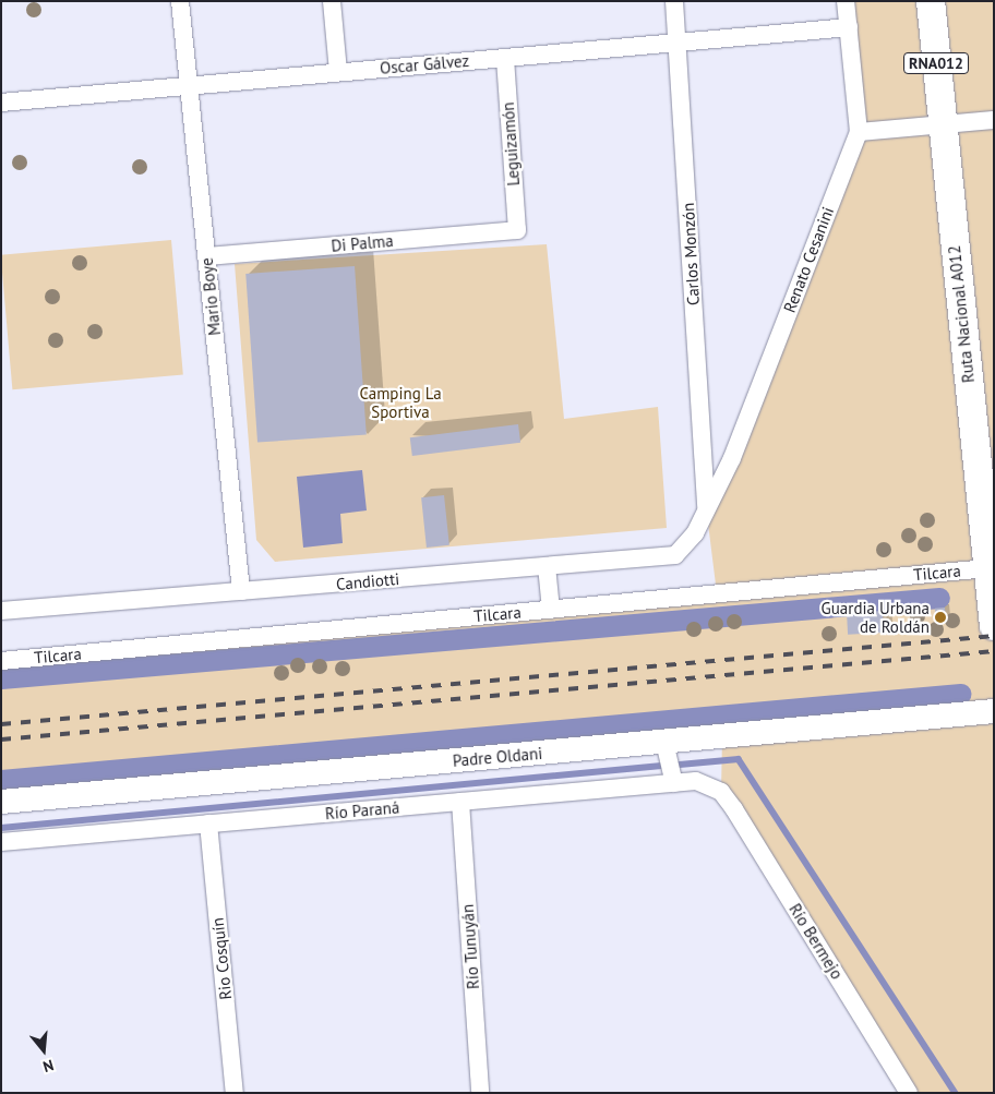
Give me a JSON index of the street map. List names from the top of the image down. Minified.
{"streets":{"highway":["RNA012","Ruta Nacional A012"],"main road":["Padre Oldani"],"street":["Oscar Gálvez","Leguizamón","Di Palma","Carlos Monzón","Renato Cesanini","Mario Boye","Tilcara","Candiotti","Río Paraná","Río Bermejo","Río Tunuyán","Rio Cosquín"]},"crossings":[["Oscar Gálvez","Leguizamón"],["Oscar Gálvez","Carlos Monzón"],["Oscar Gálvez","Renato Cesanini"],["Oscar Gálvez","Mario Boye"],["Leguizamón","Di Palma"],["Di Palma","Mario Boye"],["Carlos Monzón","Renato Cesanini"],["Carlos Monzón","Candiotti"],["Renato Cesanini","Candiotti"],["Mario Boye","Candiotti"],["Ruta Nacional A012","Tilcara"],["Río Paraná","Río Bermejo"],["Río Paraná","Río Tunuyán"],["Río Paraná","Rio Cosquín"]],"parks":["Camping La Sportiva"],"places":["Guardia Urbana de Roldán"],"north":"bottom"}
